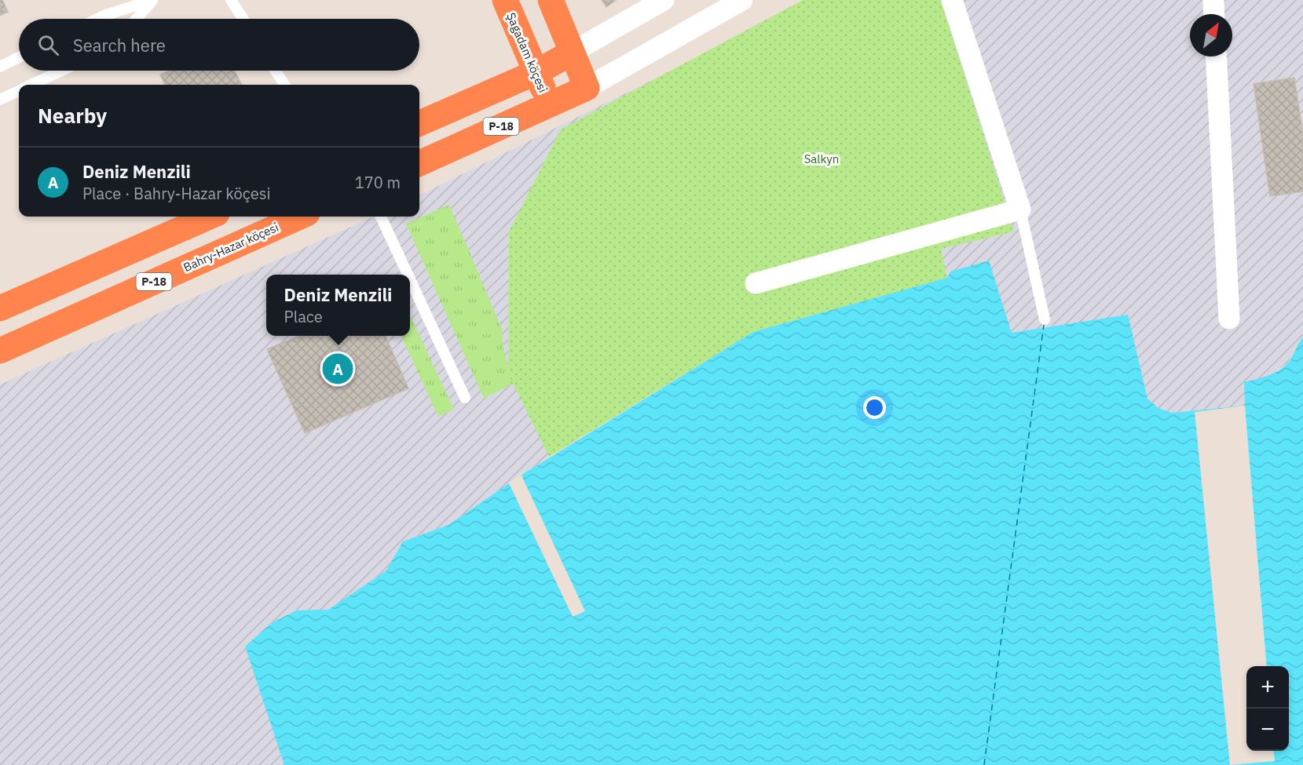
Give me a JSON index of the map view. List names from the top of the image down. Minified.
{"streets":{"highway":["Şagadam köçesi","P-18","Bahry-Hazar köçesi"]},"crossings":[["Şagadam köçesi","P-18"]],"parks":["Salkyn"],"north":"top right","page":{"search":"Search here","heading":"Nearby","list":[{"mark":"A","name":"Deniz Menzili","note":"Place · Bahry-Hazar köçesi","value":"170 m"}],"popup":["Deniz Menzili","Place"],"pins":"A","map_buttons":["+","−"]}}
